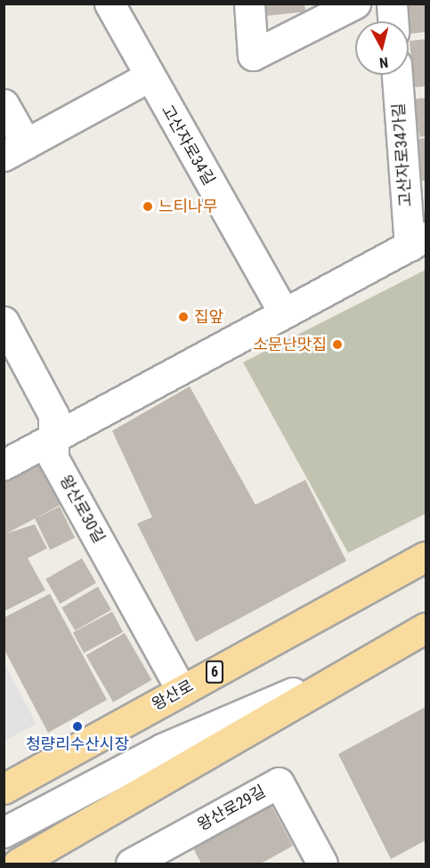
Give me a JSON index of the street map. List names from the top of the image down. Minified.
{"streets":{"main road":["6","왕산로"],"street":["고산자로34길","고산자로34가길","왕산로30길","왕산로29길"]},"crossings":[["왕산로30길","왕산로"]],"places":["느티나무","집앞","소문난맛집","청량리수산시장"],"north":"bottom"}
